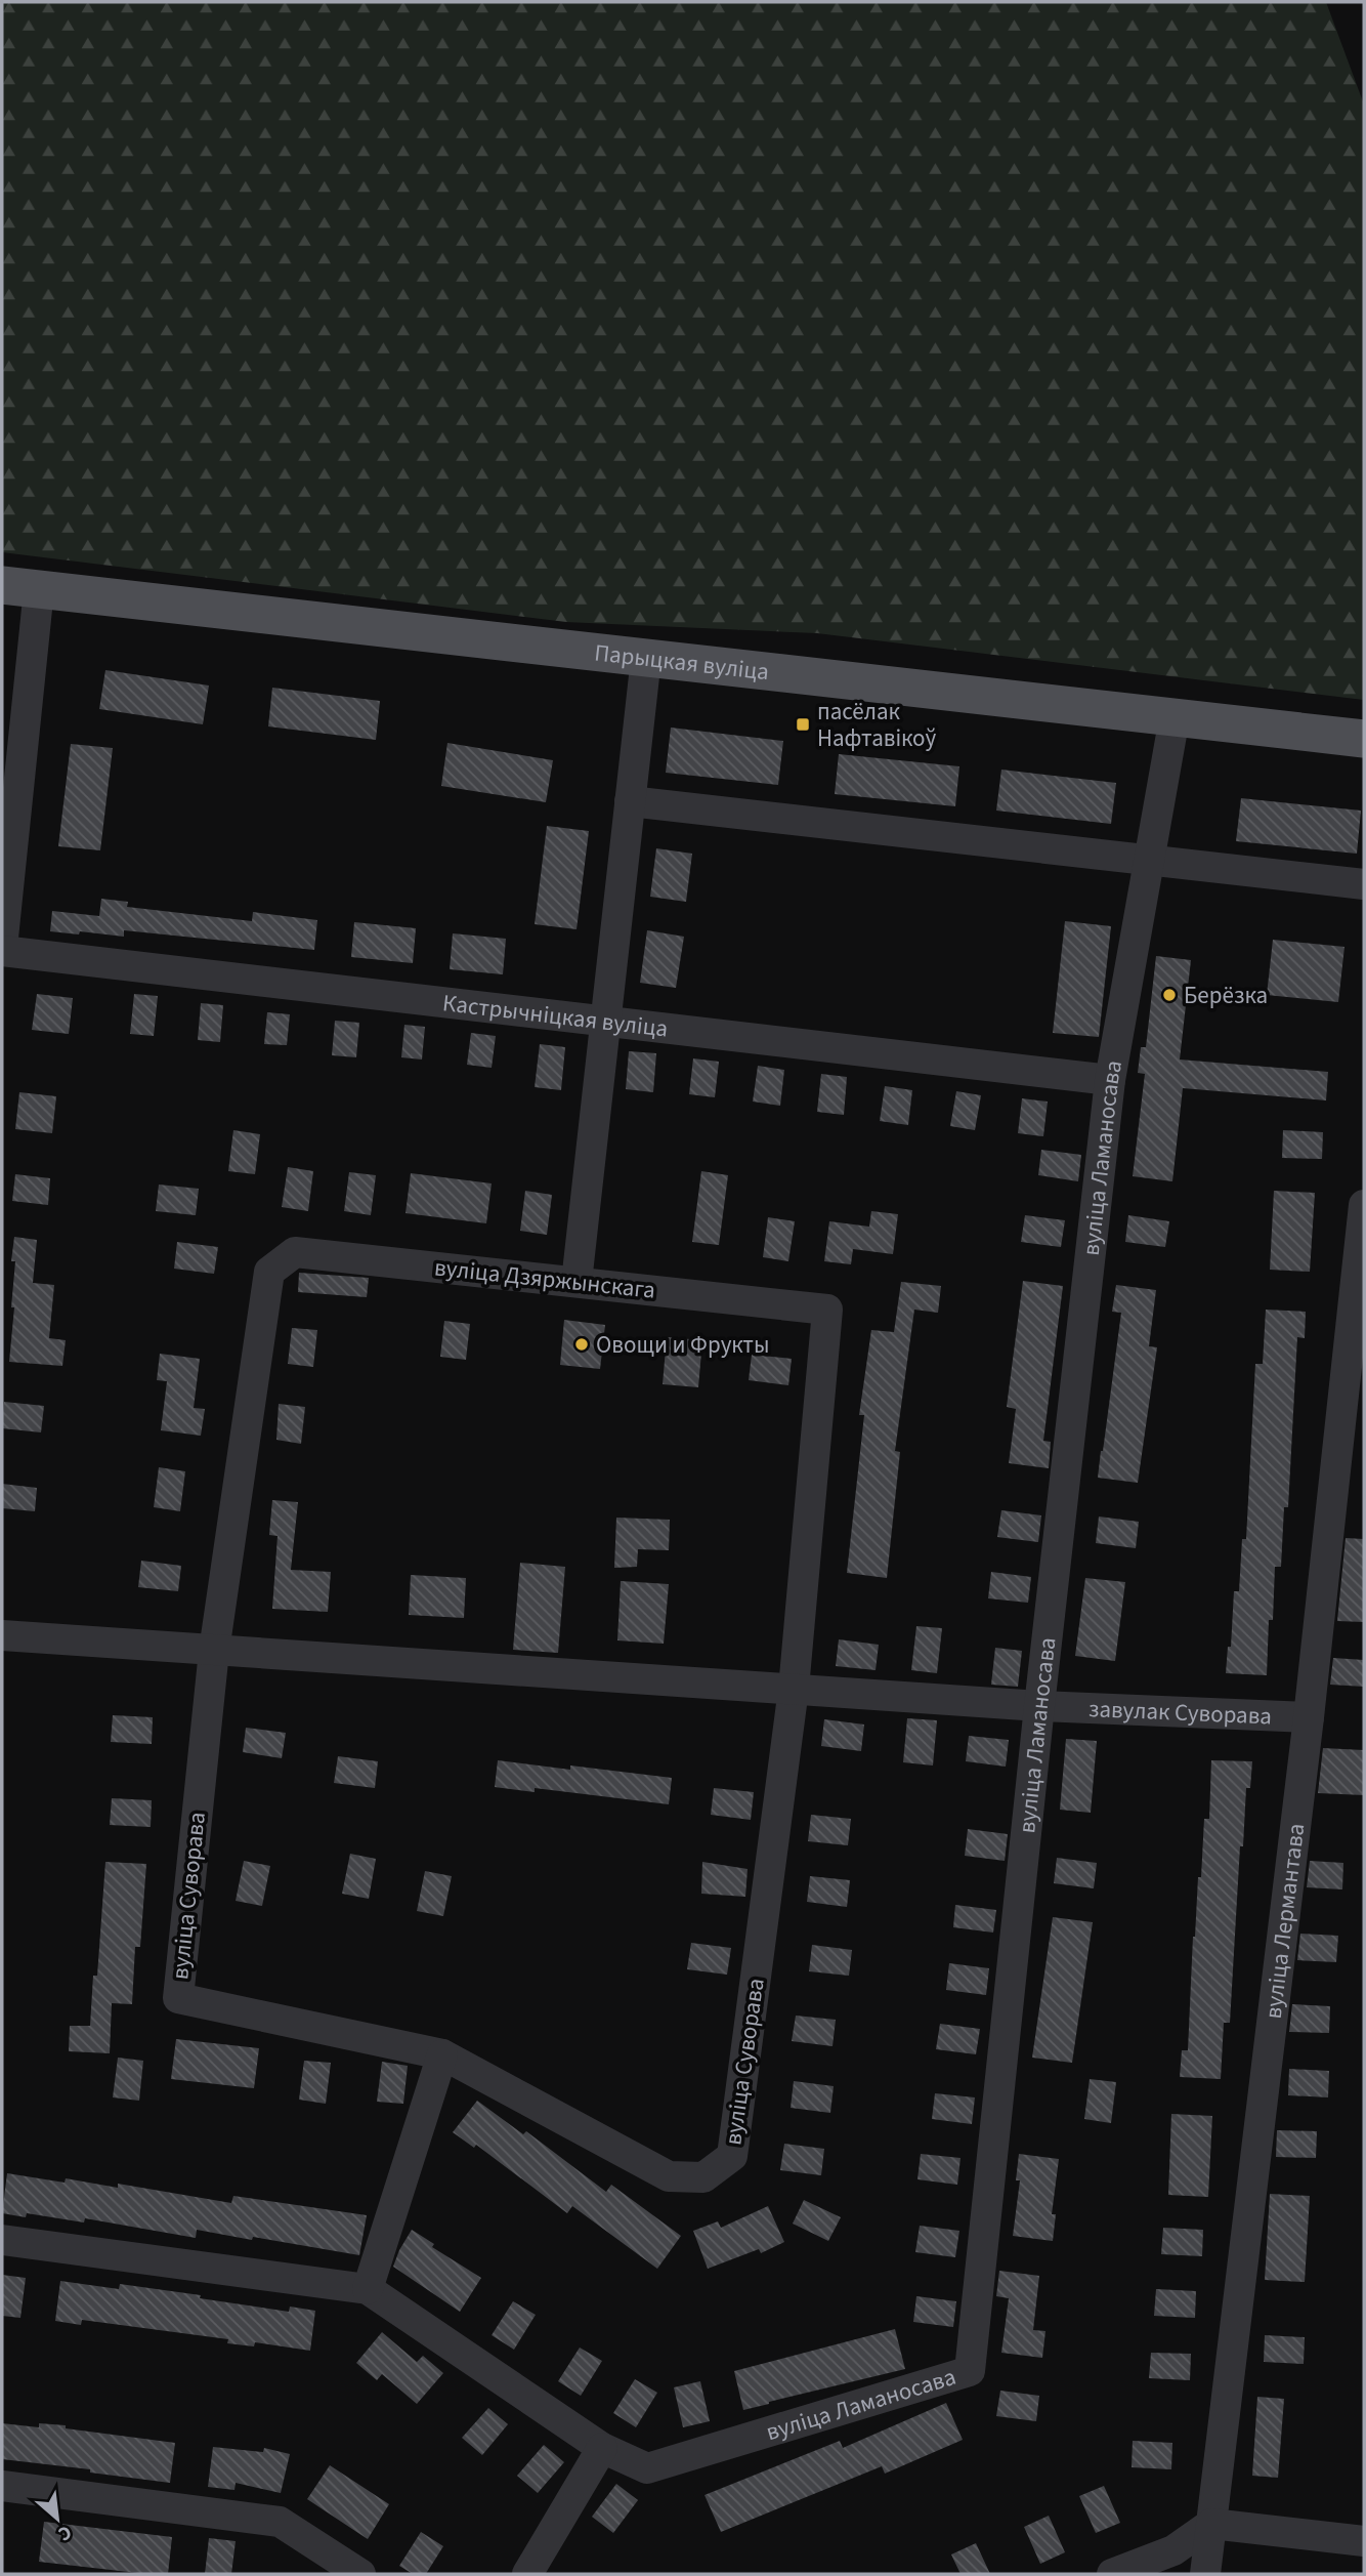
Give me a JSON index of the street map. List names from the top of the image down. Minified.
{"streets":{"main road":["Парыцкая вуліца"],"street":["Кастрычніцкая вуліца","вуліца Ламаносава","вуліца Дзяржынскага","завулак Суворава","вуліца Суворава","вуліца Лермантава"]},"crossings":[["Парыцкая вуліца","вуліца Ламаносава"],["Кастрычніцкая вуліца","вуліца Ламаносава"],["вуліца Ламаносава","завулак Суворава"],["вуліца Дзяржынскага","завулак Суворава"],["вуліца Дзяржынскага","вуліца Суворава"],["завулак Суворава","вуліца Суворава"],["завулак Суворава","вуліца Лермантава"]],"places":{"transit":["пасёлак Нафтавікоў"],"other":["Берёзка","Овощи и Фрукты"]},"north":"bottom right"}
